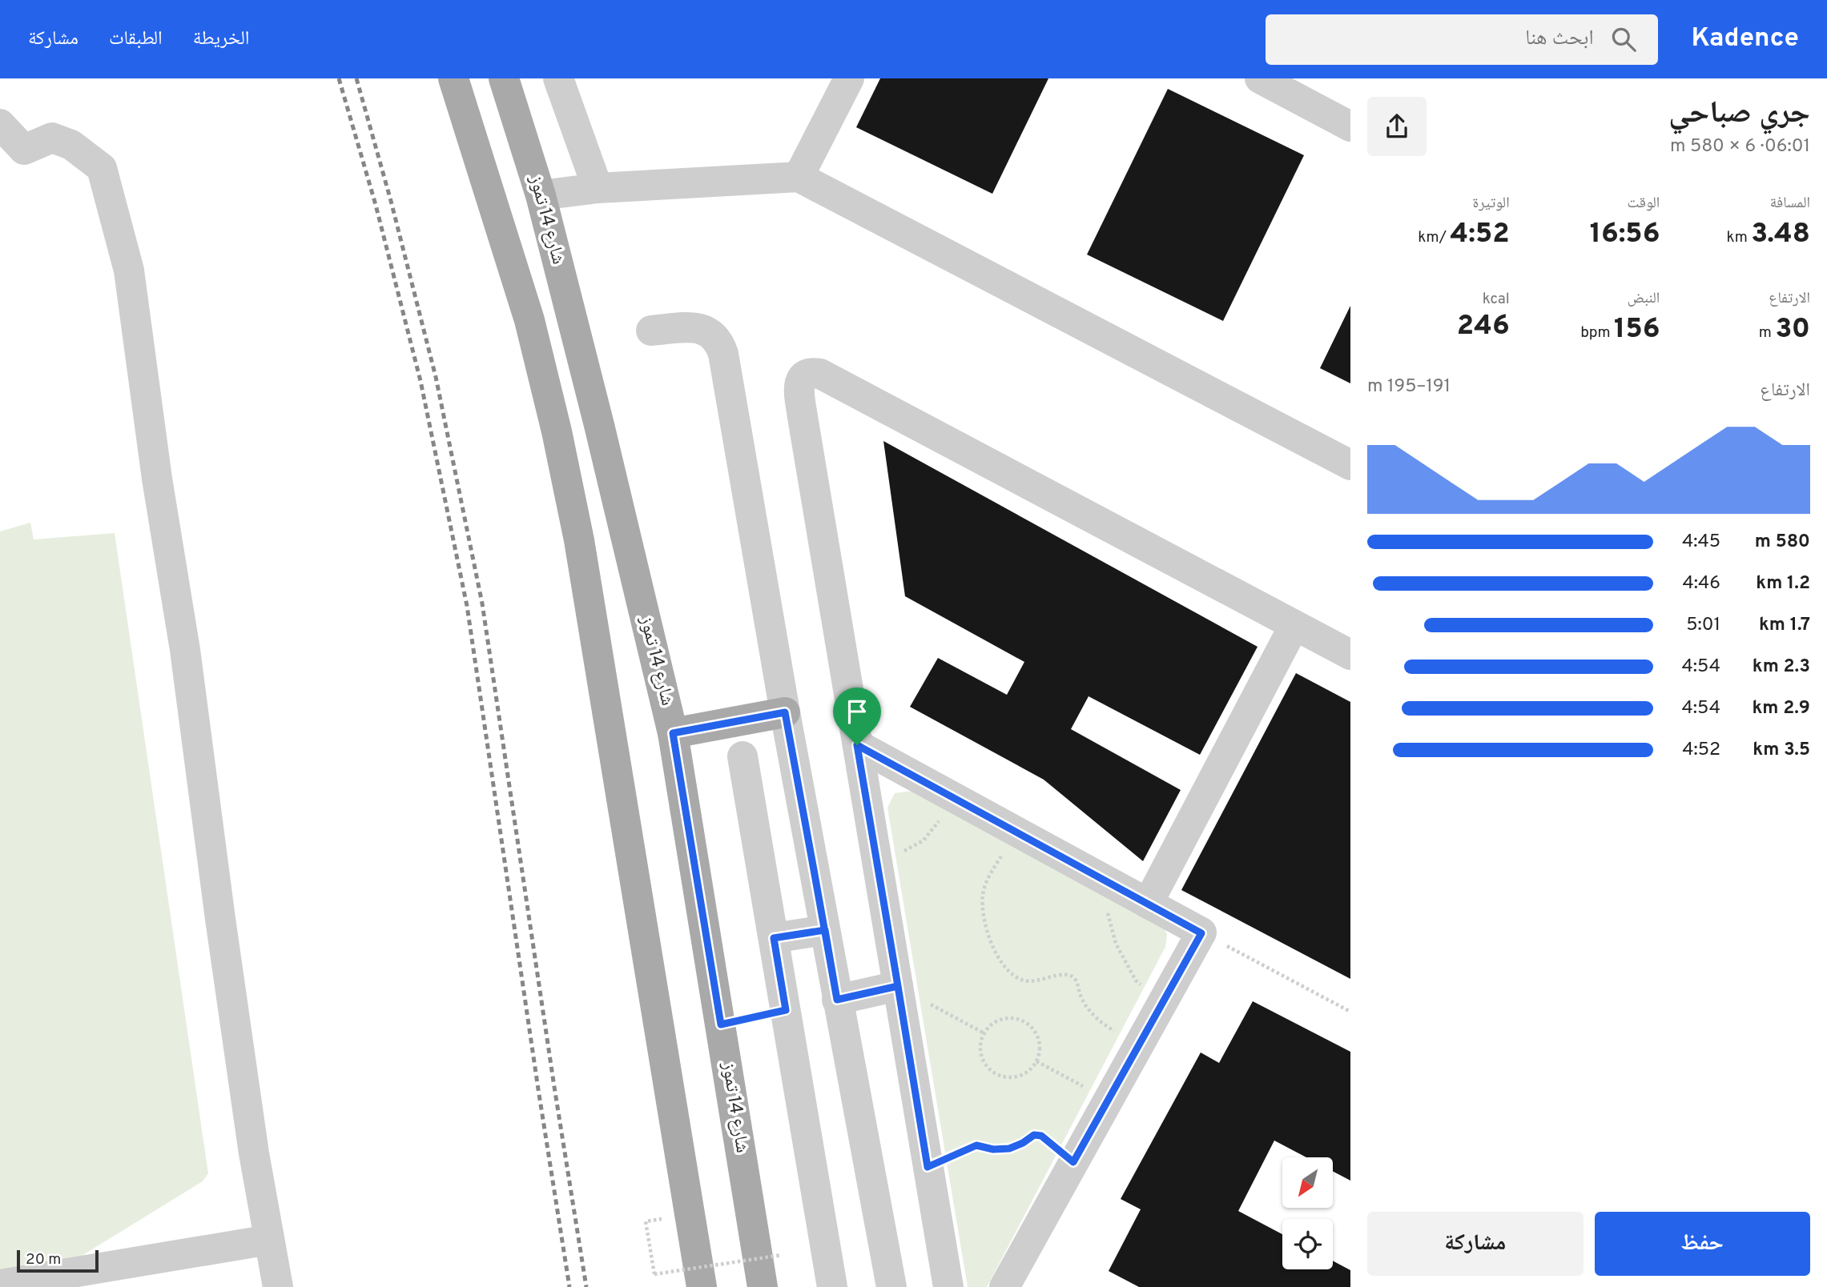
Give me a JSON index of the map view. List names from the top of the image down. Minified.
{"streets":{"main road":["شارع 14 تموز"]},"scale_bar":"20 m","north":"bottom left","page":{"header":"Kadence","search":"ابحث هنا","nav":["الخريطة","الطبقات","مشاركة"],"heading":["جري صباحي","06:01 · 6 × 580 m"],"stats":[["المسافة","3.48 km"],["الوقت","16:56"],["الوتيرة","4:52 /km"],["الارتفاع","30 m"],["النبض","156 bpm"],["kcal","246"]],"chart":["الارتفاع","191–195 m"],"list":[{"name":"580 m","note":"4:45"},{"name":"1.2 km","note":"4:46"},{"name":"1.7 km","note":"5:01"},{"name":"2.3 km","note":"4:54"},{"name":"2.9 km","note":"4:54"},{"name":"3.5 km","note":"4:52"}],"buttons":["حفظ","مشاركة"],"scale":"20 m"}}
